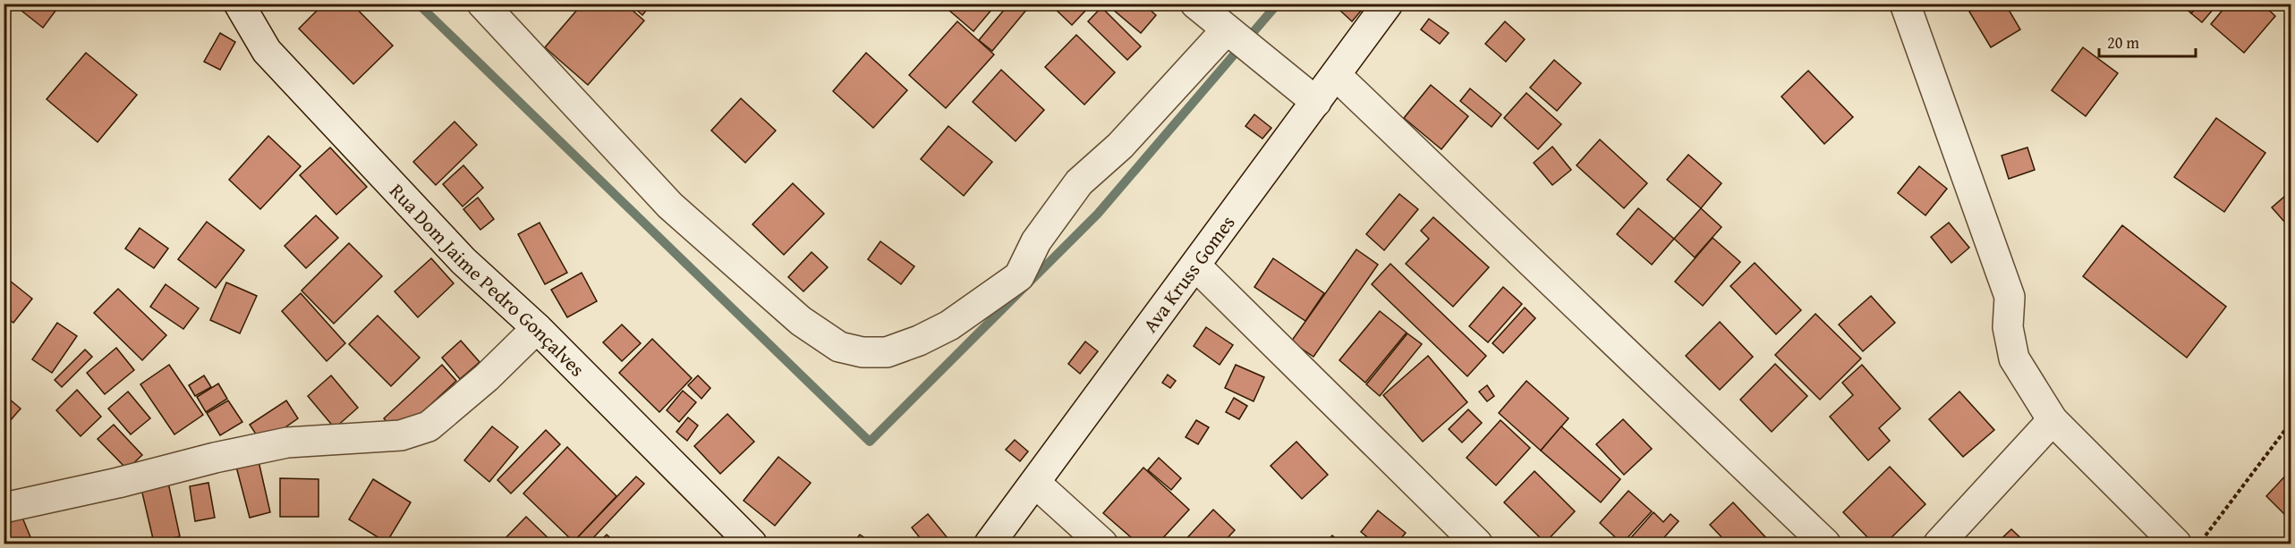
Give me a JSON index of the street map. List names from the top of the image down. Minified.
{"streets":{"street":["Ava Kruss Gomes","Rua Dom Jaime Pedro Gonçalves"]},"scale_bar":"20 m"}
